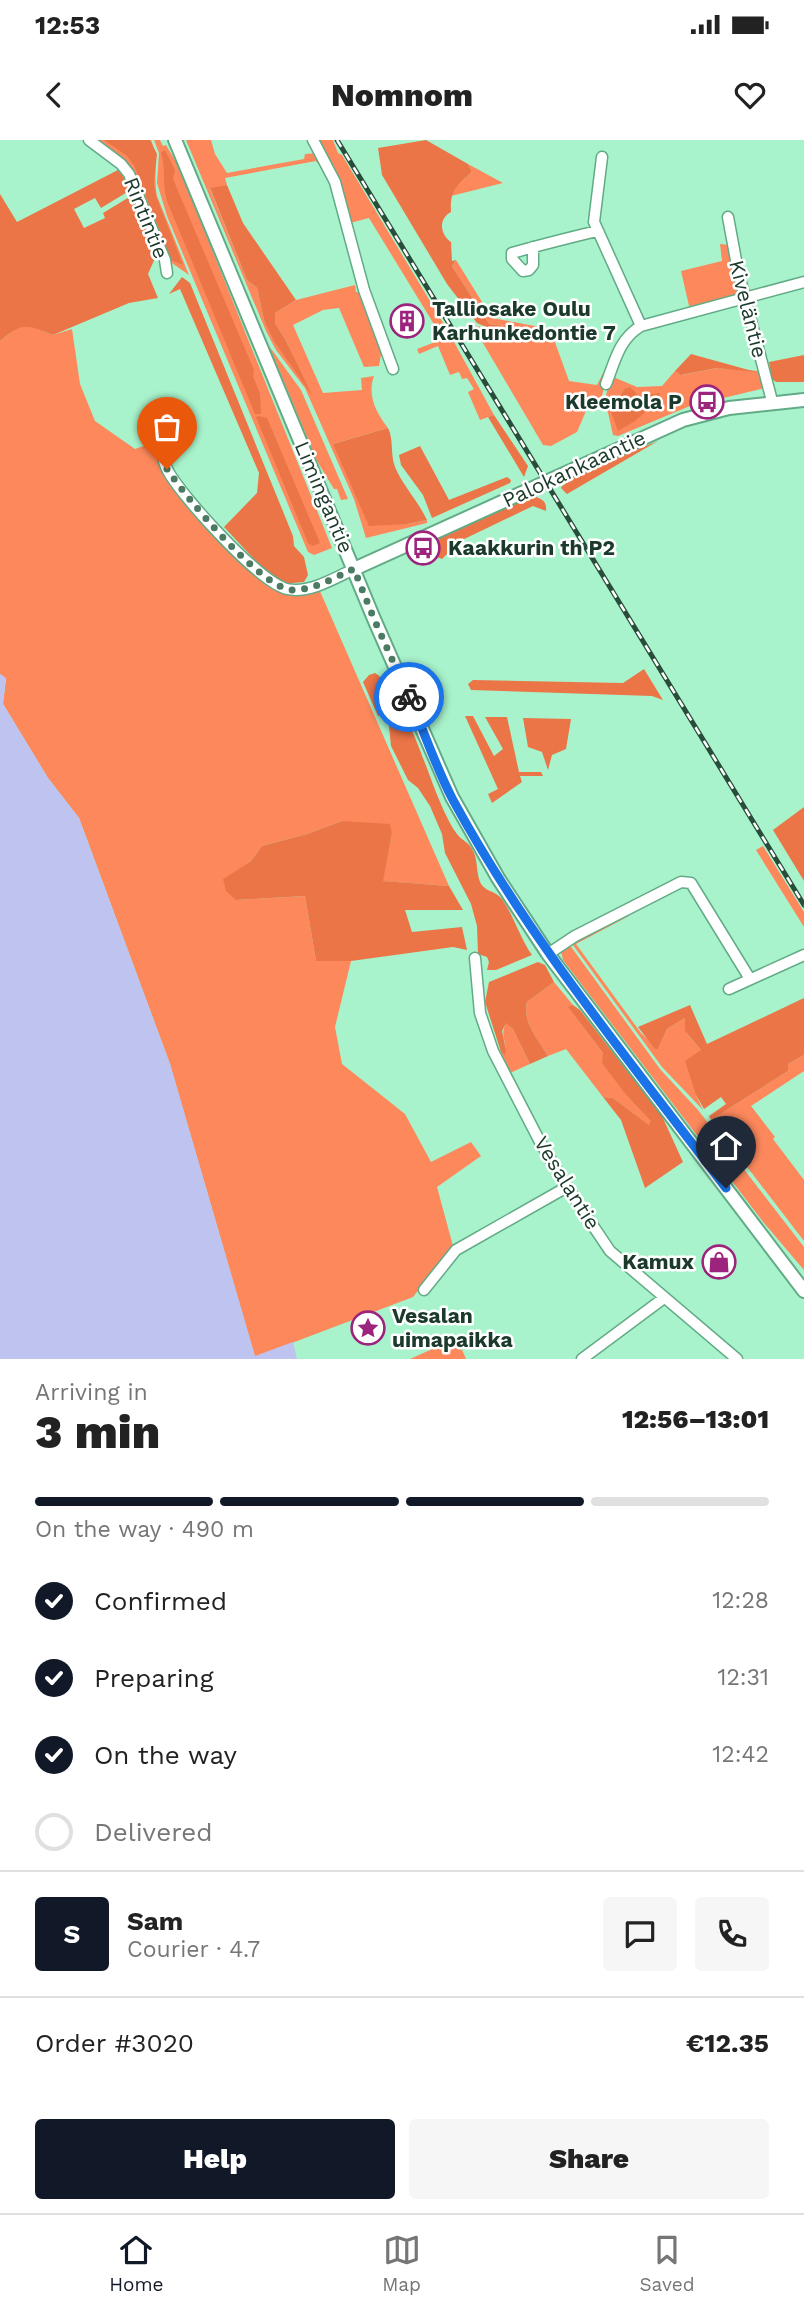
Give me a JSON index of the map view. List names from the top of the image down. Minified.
{"streets":{"main road":["Palokankaantie","Limingantie"],"street":["Rintintie","Kiveläntie","Vesalantie"]},"crossings":[["Kiveläntie","Palokankaantie"],["Palokankaantie","Limingantie"]],"places":{"building":["Talliosake Oulu Karhunkedontie 7"],"bus stop":["Kleemola P","Kaakkurin th P2"],"shop":["Kamux"],"place":["Vesalan uimapaikka"]},"page":{"status":"12:53","header":"Nomnom","heading":["3 min","Arriving in","12:56–13:01"],"panel":["Sam","Courier · 4.7","Order #3020","€12.35"],"bar":"On the way · 490 m","list":[["Confirmed","12:28"],["Preparing","12:31"],["On the way","12:42"],"Delivered"],"round":"S","buttons":["Help","Share"],"tabs":["Home","Map","Saved"]}}
